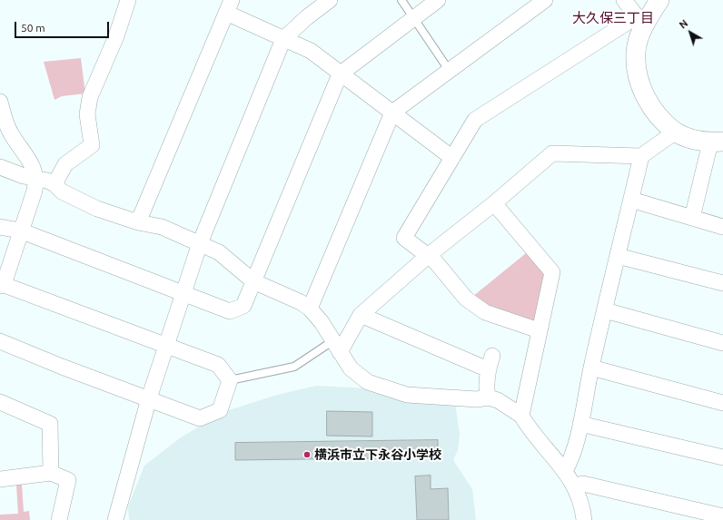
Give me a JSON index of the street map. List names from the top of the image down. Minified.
{"districts":["大久保三丁目"],"places":["横浜市立下永谷小学校"],"scale_bar":"50 m","north":"top left"}
